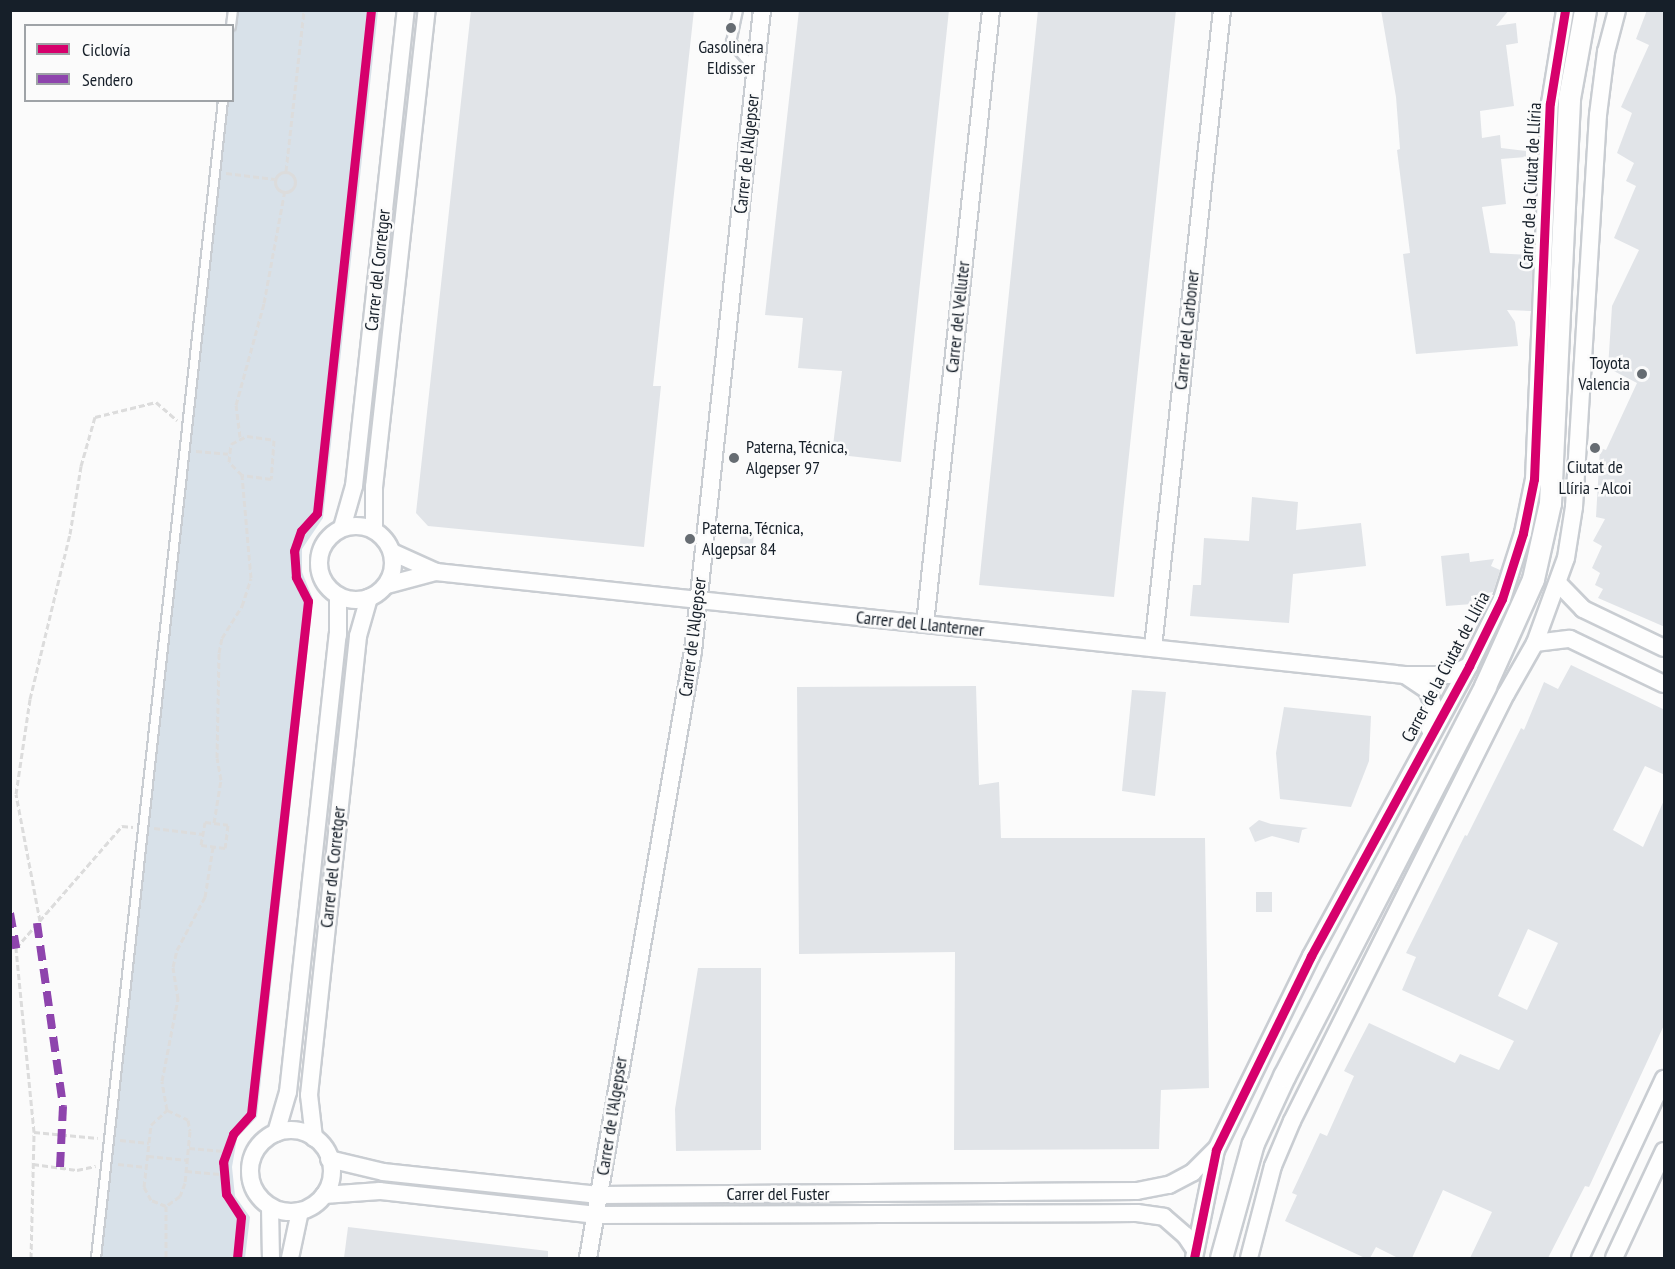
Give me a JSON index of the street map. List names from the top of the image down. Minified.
{"streets":{"street":["Carrer de l'Algepser","Carrer de la Ciutat de Llíria","Carrer del Corretger","Carrer del Velluter","Carrer del Carboner","Carrer del Llanterner","Carrer del Fuster"]},"crossings":[["Carrer de l'Algepser","Carrer del Llanterner"],["Carrer de l'Algepser","Carrer del Fuster"],["Carrer de la Ciutat de Llíria","Carrer del Llanterner"],["Carrer de la Ciutat de Llíria","Carrer del Fuster"],["Carrer del Corretger","Carrer del Llanterner"],["Carrer del Corretger","Carrer del Fuster"],["Carrer del Velluter","Carrer del Llanterner"],["Carrer del Carboner","Carrer del Llanterner"]],"places":["Gasolinera Eldisser","Toyota Valencia","Ciutat de Llíria - Alcoi","Paterna, Técnica, Algepser 97","Paterna, Técnica, Algepsar 84"],"legend":["Ciclovía","Sendero"]}
